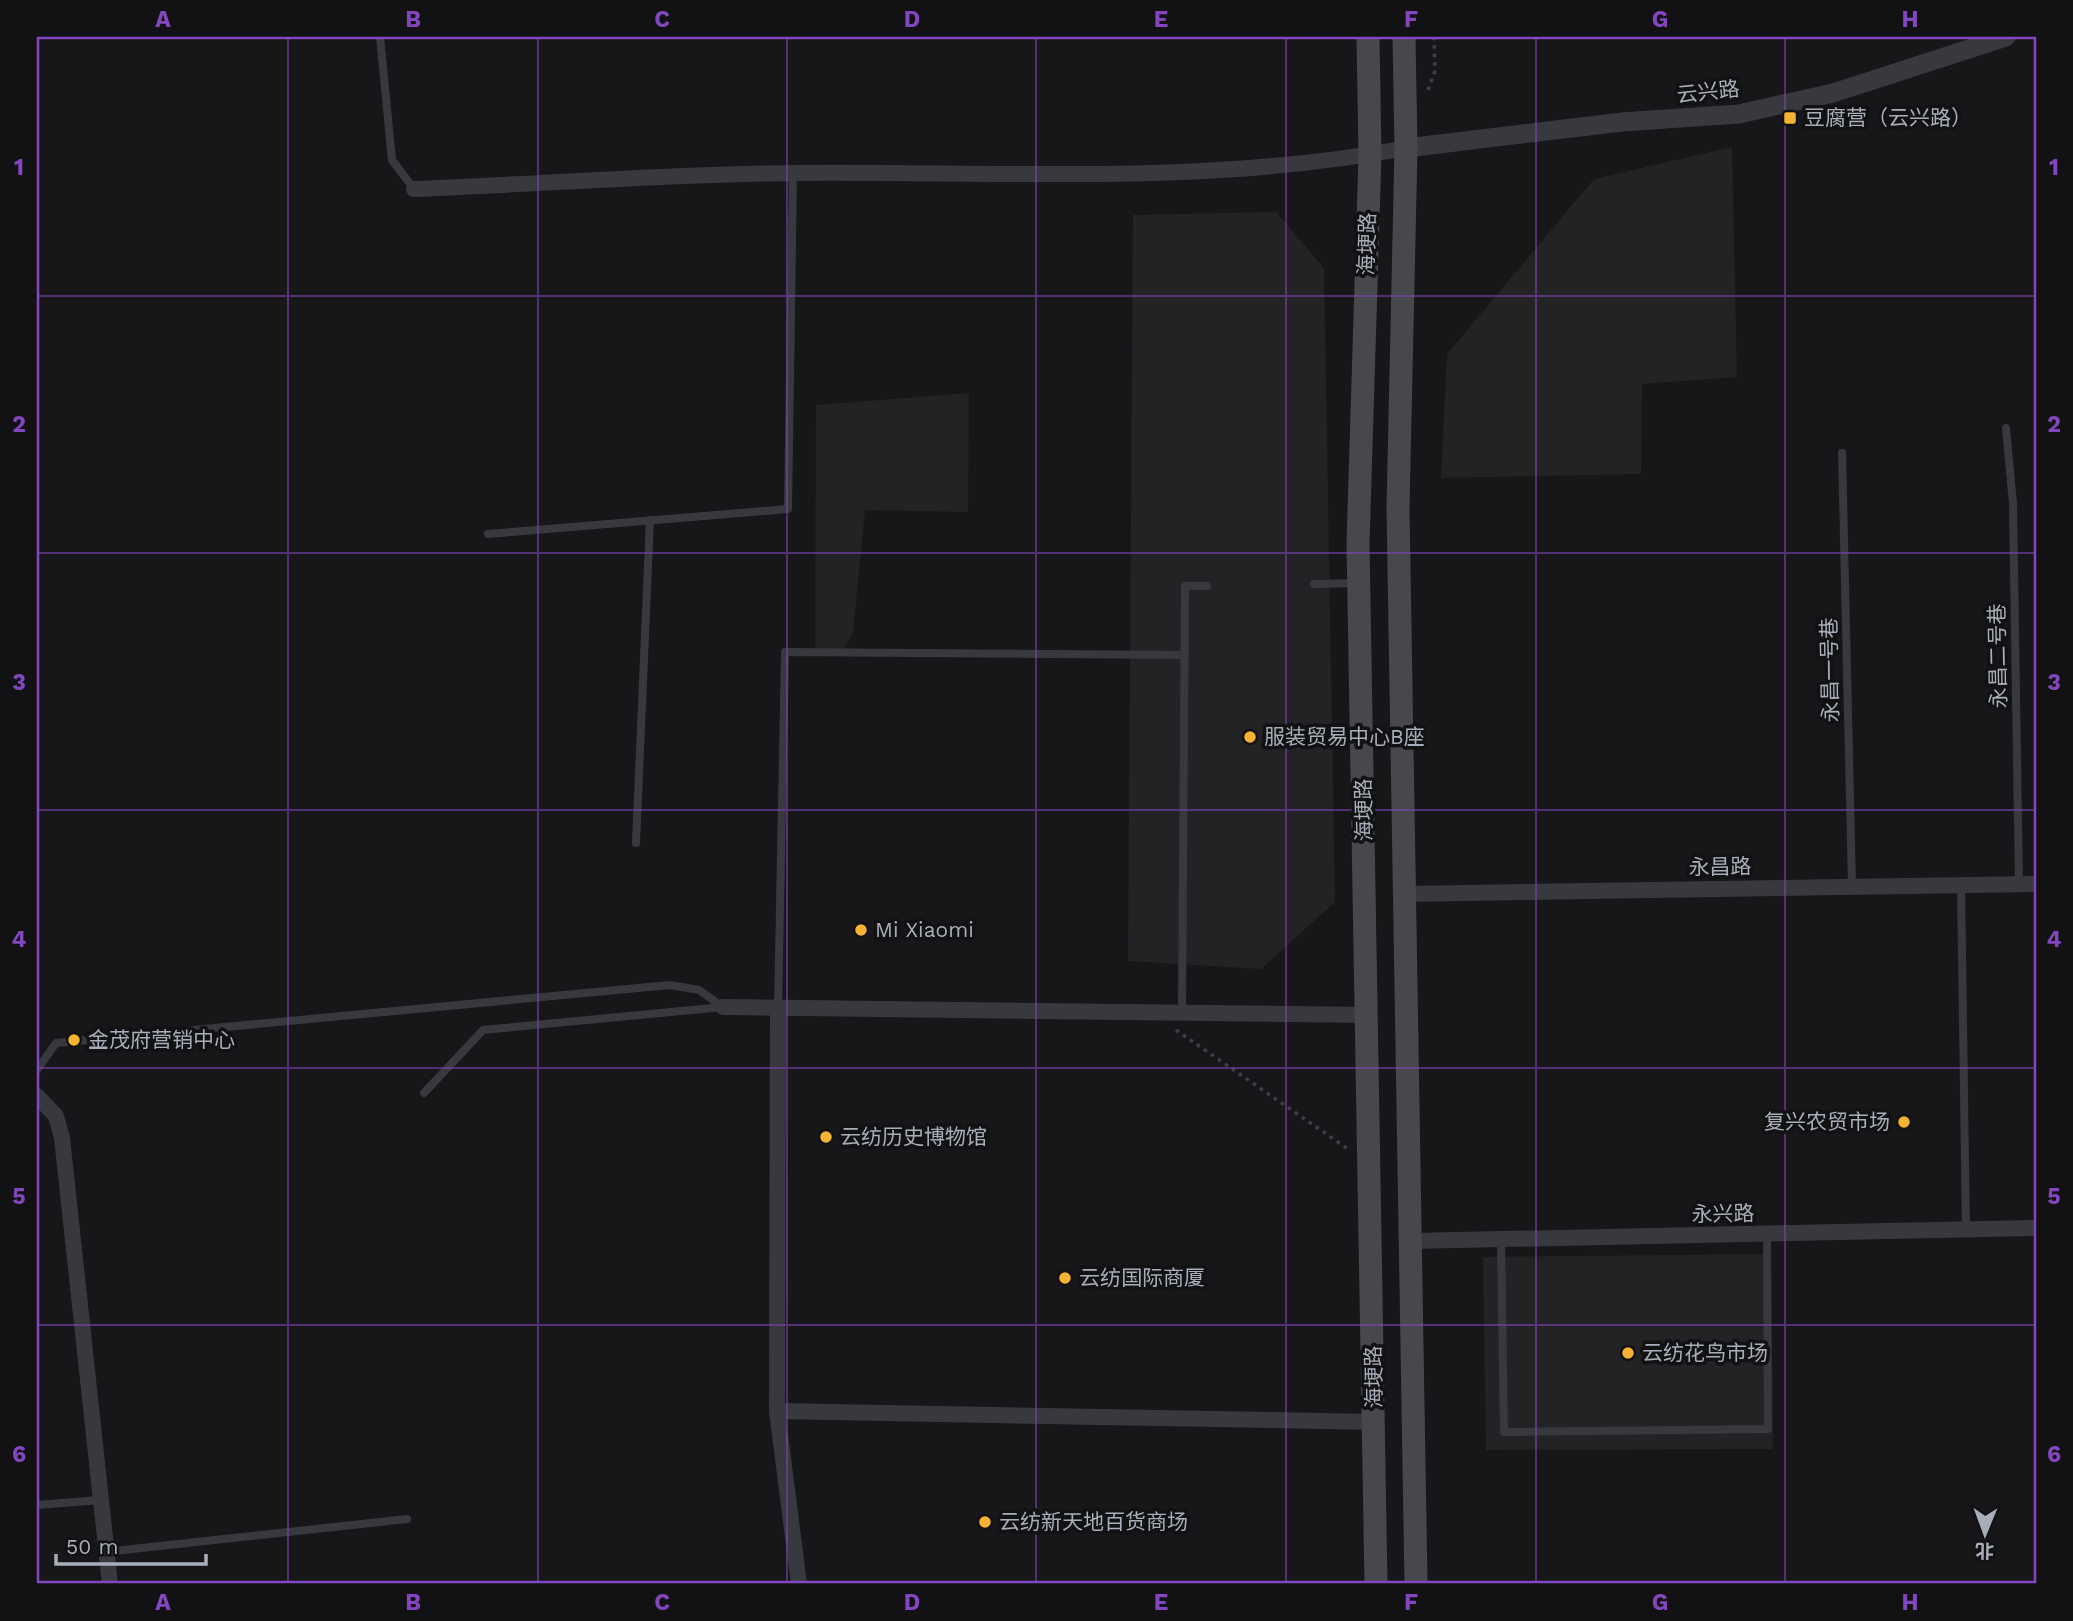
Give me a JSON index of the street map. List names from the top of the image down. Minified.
{"streets":{"main road":["海埂路"],"street":["云兴路","永昌路","永兴路"],"lane":["永昌二号巷","永昌一号巷"]},"crossings":[["云兴路","海埂路"],["海埂路","永昌路"],["海埂路","永兴路"],["永昌二号巷","永昌路"],["永昌一号巷","永昌路"]],"places":{"transit":["豆腐营（云兴路）"],"other":["服装贸易中心B座","Mi Xiaomi","金茂府营销中心","复兴农贸市场","云纺历史博物馆","云纺国际商厦","云纺花鸟市场","云纺新天地百货商场"]},"scale_bar":"50 m","north":"bottom","grid":{"columns":["A","B","C","D","E","F","G","H"],"rows":["1","2","3","4","5","6"]}}
